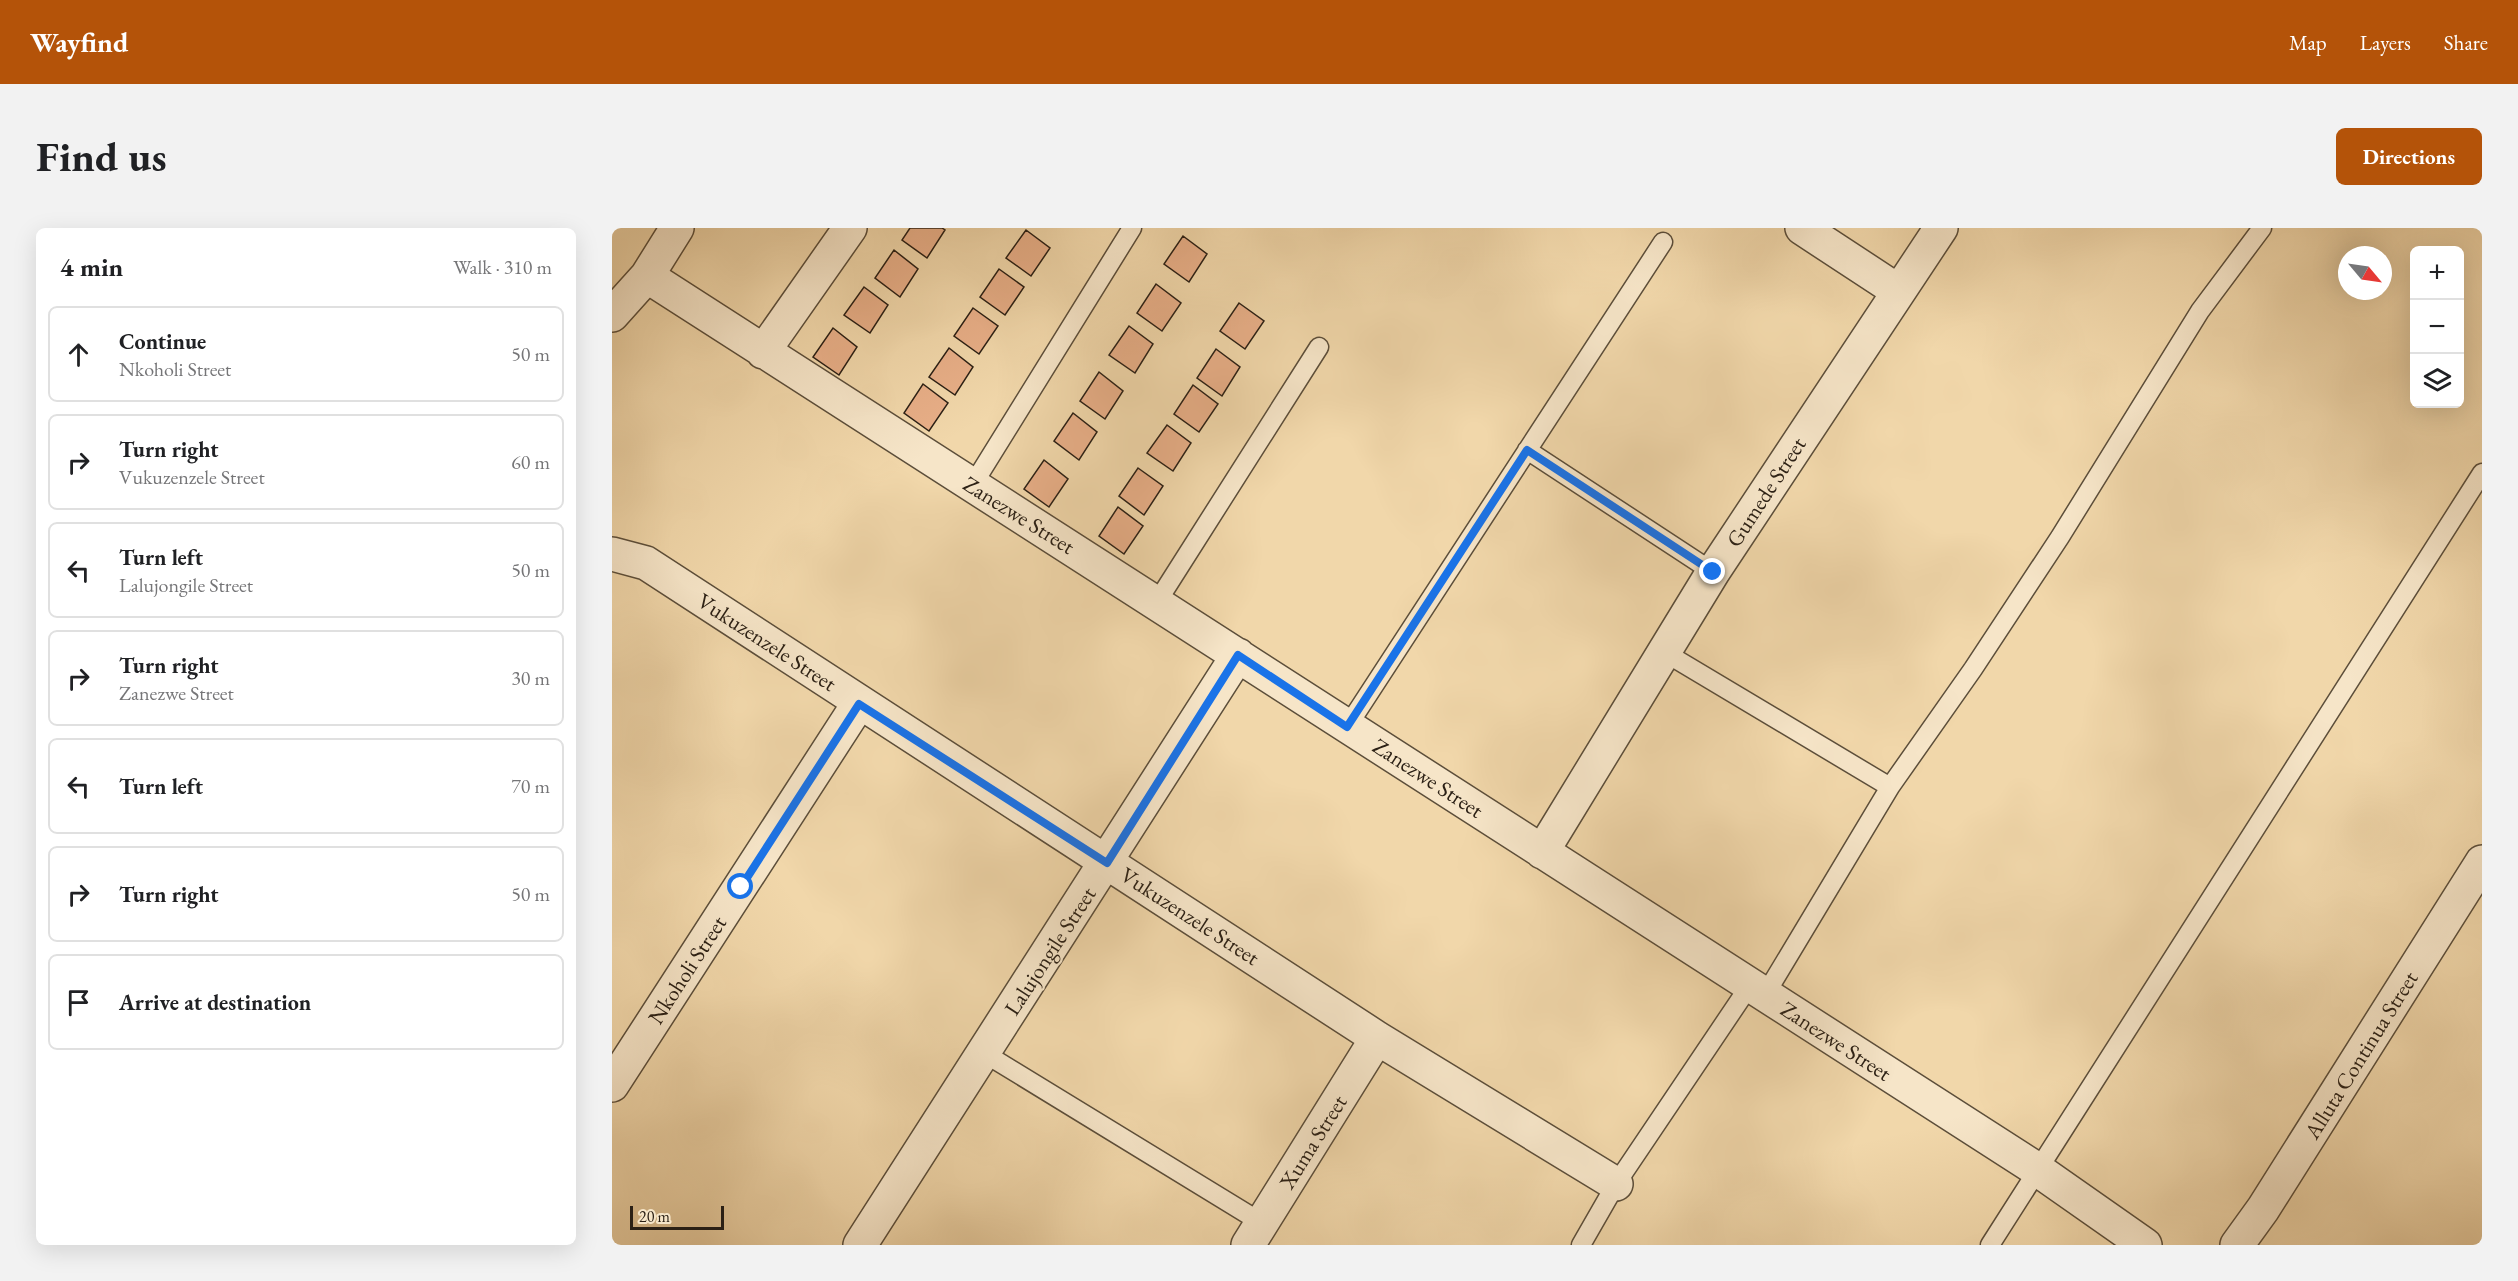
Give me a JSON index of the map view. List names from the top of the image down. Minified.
{"streets":{"street":["Gumede Street","Zanezwe Street","Vukuzenzele Street","Lalujongile Street","Nkoholi Street","Alluta Continua Street","Xuma Street"]},"crossings":[["Gumede Street","Zanezwe Street"],["Zanezwe Street","Lalujongile Street"],["Vukuzenzele Street","Lalujongile Street"],["Vukuzenzele Street","Nkoholi Street"],["Vukuzenzele Street","Xuma Street"]],"scale_bar":"20 m","north":"bottom right","page":{"header":"Wayfind","nav":["Map","Layers","Share"],"buttons":"Directions","title":"Find us","heading":["4 min","Walk · 310 m"],"map_buttons":["+","−"],"list":[["Continue","Nkoholi Street","50 m"],["Turn right","Vukuzenzele Street","60 m"],["Turn left","Lalujongile Street","50 m"],["Turn right","Zanezwe Street","30 m"],["Turn left","70 m"],["Turn right","50 m"],"Arrive at destination"],"scale":"20 m"}}
